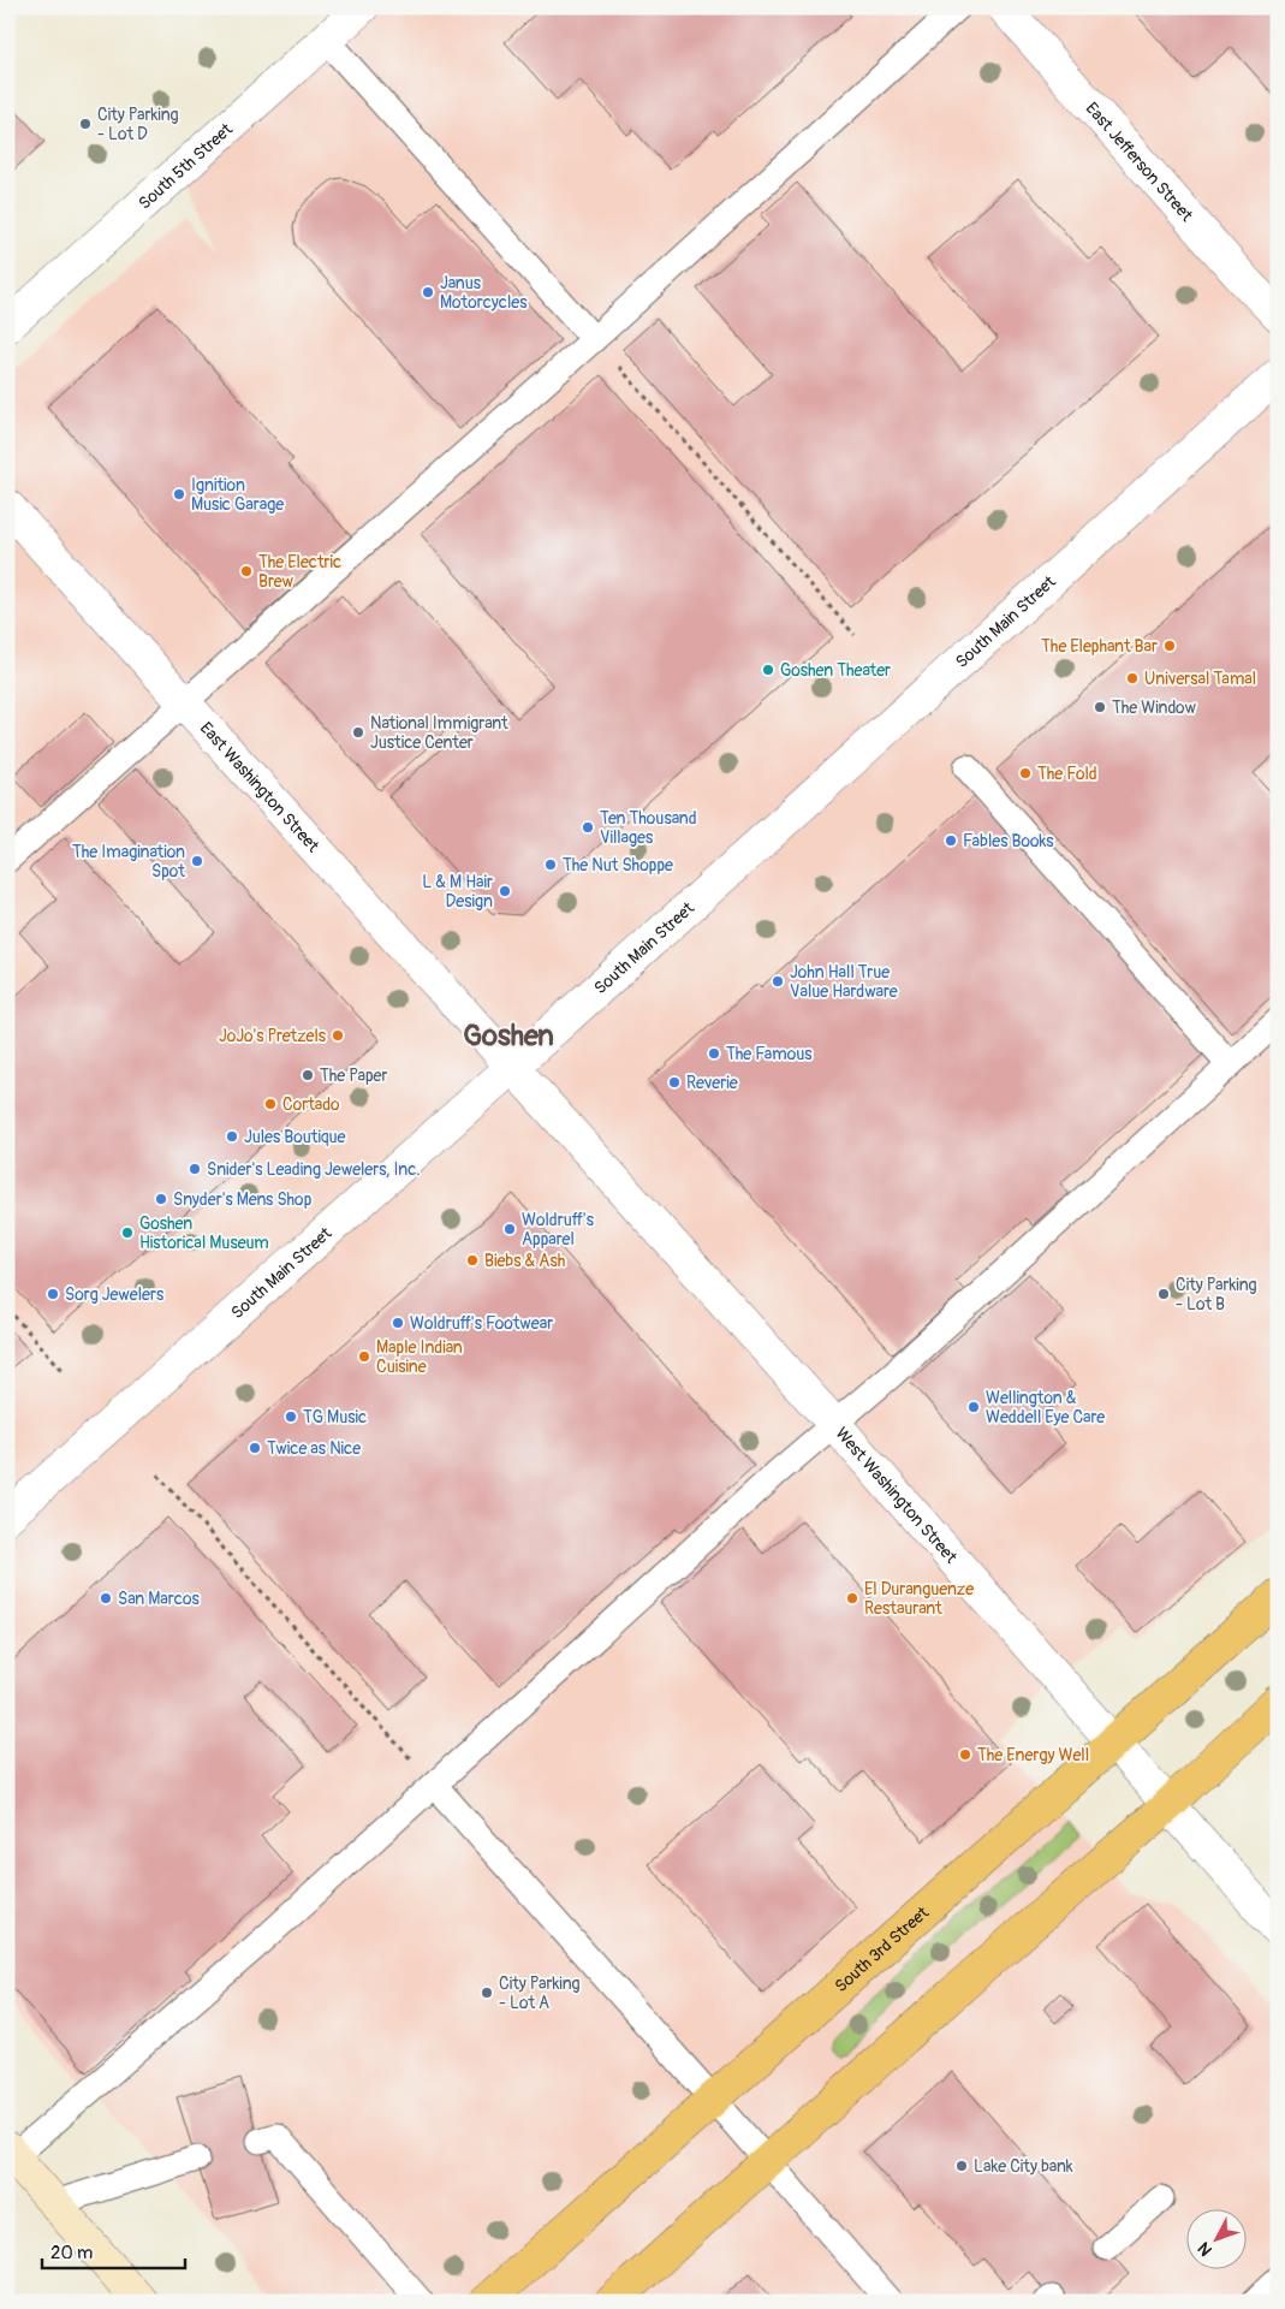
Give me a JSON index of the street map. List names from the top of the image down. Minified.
{"streets":{"main road":["South 3rd Street"],"street":["East Jefferson Street","South 5th Street","South Main Street","East Washington Street","West Washington Street"]},"crossings":[["South Main Street","East Washington Street"],["South Main Street","West Washington Street"],["East Washington Street","West Washington Street"],["West Washington Street","South 3rd Street"]],"districts":["Goshen"],"places":["City Parking - Lot D","Janus Motorcycles","Ignition Music Garage","The Electric Brew","The Elephant Bar","Goshen Theater","Universal Tamal","The Window","National Immigrant Justice Center","The Fold","Ten Thousand Villages","Fables Books","The Imagination Spot","The Nut Shoppe","L & M Hair Design","John Hall True Value Hardware","JoJo's Pretzels","The Famous","The Paper","Reverie","Cortado","Jules Boutique","Snider's Leading Jewelers, Inc.","Snyder's Mens Shop","Woldruff's Apparel","Goshen Historical Museum","Biebs & Ash","Sorg Jewelers","City Parking - Lot B","Woldruff's Footwear","Maple Indian Cuisine","Wellington & Weddell Eye Care","TG Music","Twice as Nice","San Marcos","El Duranguenze Restaurant","The Energy Well","City Parking - Lot A","Lake City bank"],"scale_bar":"20 m","north":"bottom left"}
